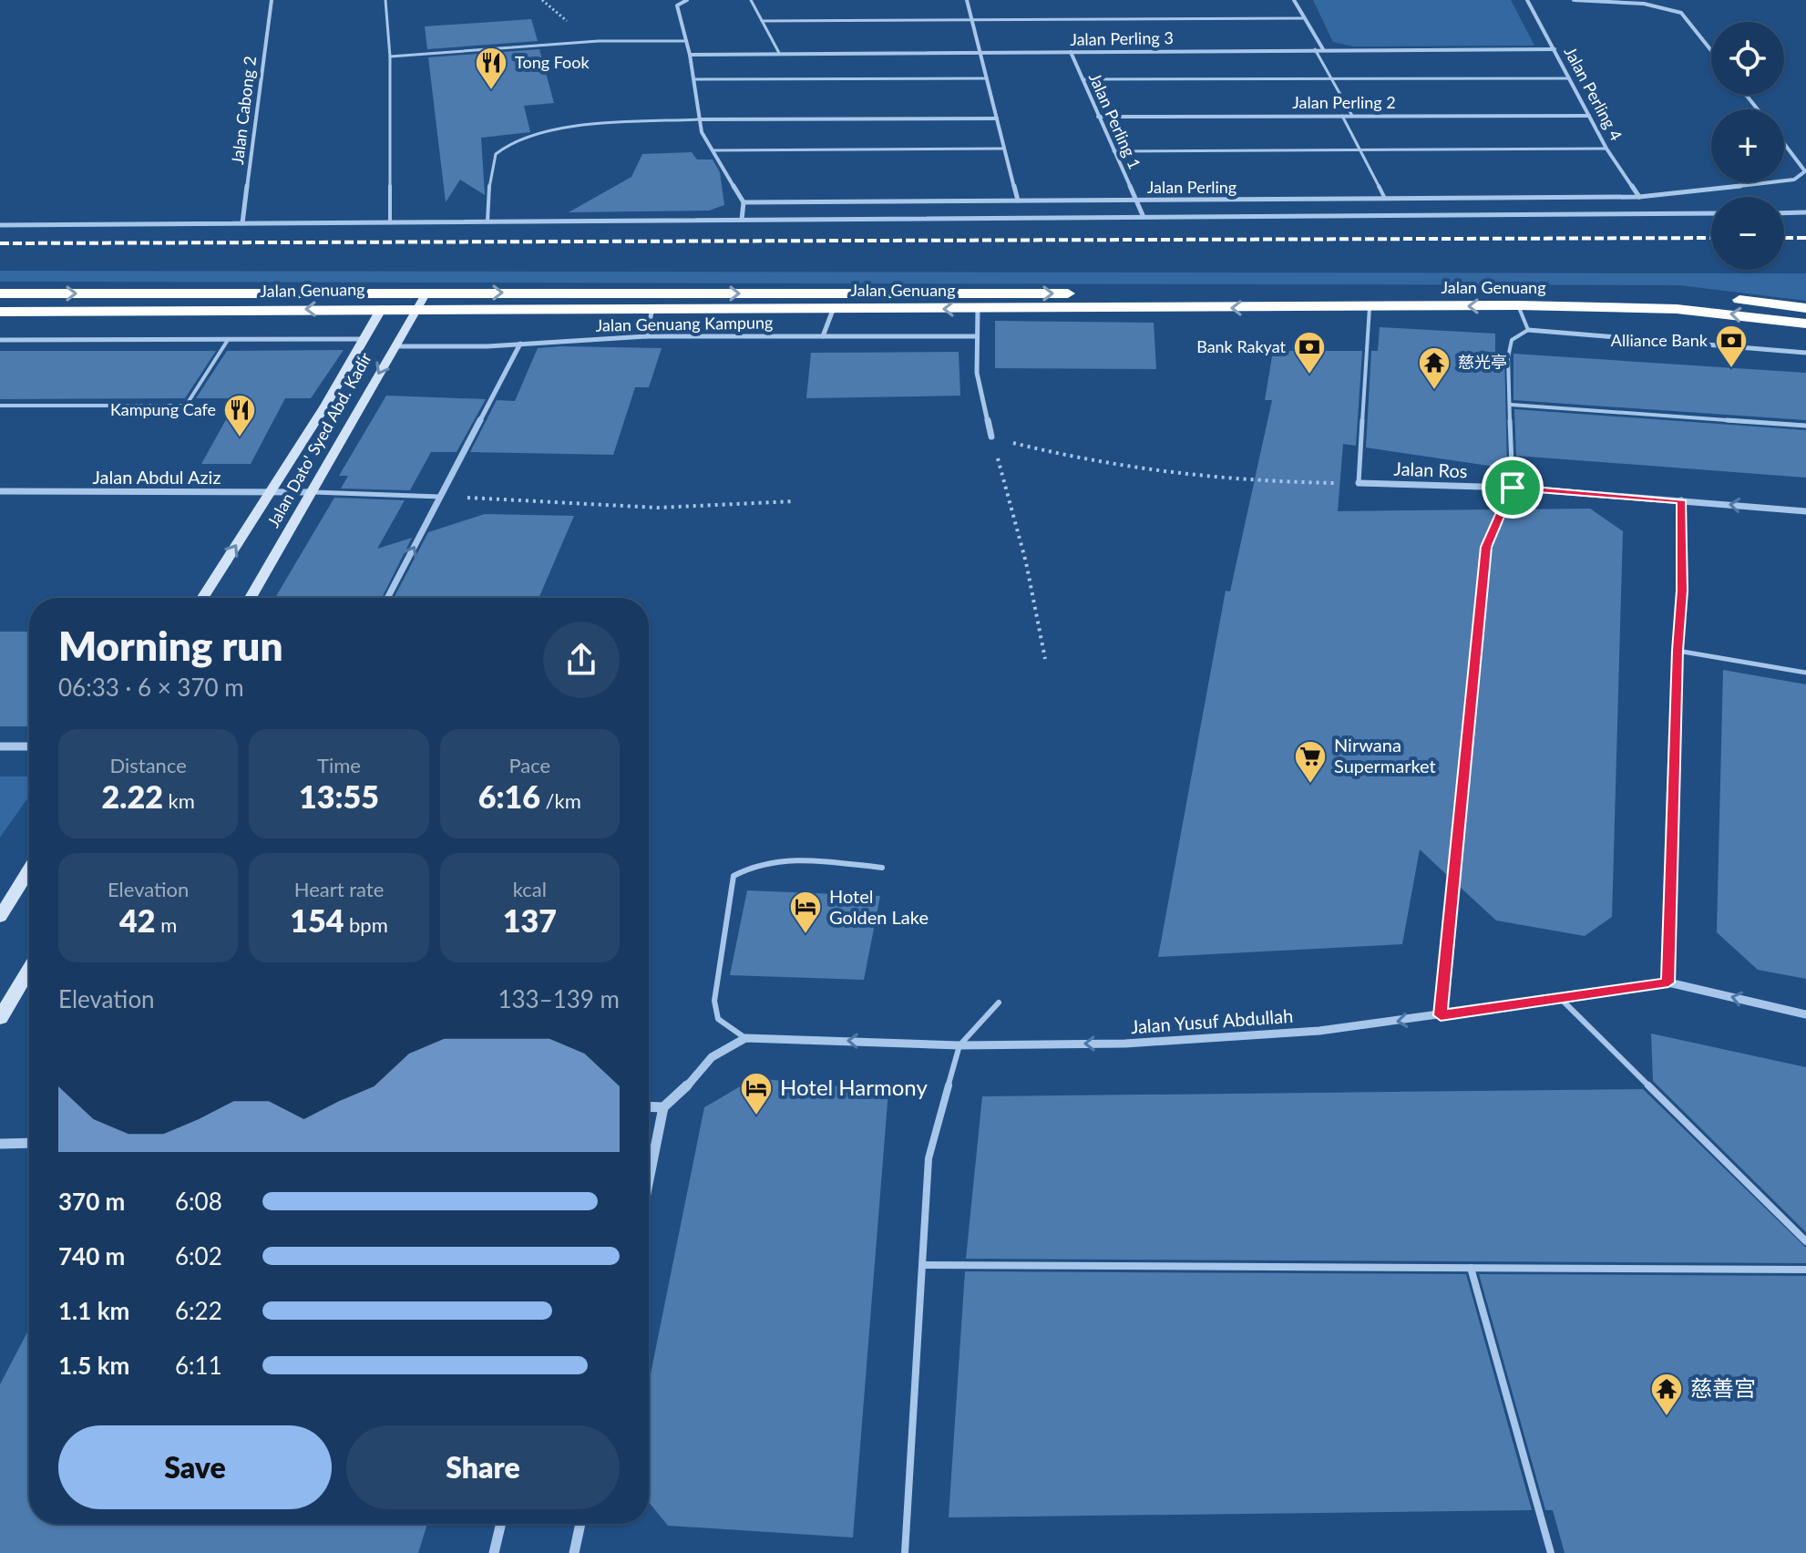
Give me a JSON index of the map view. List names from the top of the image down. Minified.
{"streets":{"highway":["Jalan Genuang"],"street":["Jalan Perling 3","Jalan Perling 4","Jalan Perling 2","Jalan Cabong 2","Jalan Perling 1","Jalan Perling","Jalan Genuang Kampung","Jalan Dato' Syed Abd. Kadir","Jalan Ros","Jalan Abdul Aziz","Jalan Yusuf Abdullah"]},"crossings":[["Jalan Perling 3","Jalan Perling 4"],["Jalan Perling 3","Jalan Perling 1"],["Jalan Perling 4","Jalan Perling 2"],["Jalan Perling 4","Jalan Perling"],["Jalan Perling 2","Jalan Perling 1"],["Jalan Perling 1","Jalan Perling"],["Jalan Genuang","Jalan Dato' Syed Abd. Kadir"],["Jalan Genuang Kampung","Jalan Dato' Syed Abd. Kadir"],["Jalan Dato' Syed Abd. Kadir","Jalan Abdul Aziz"]],"one_way":["Jalan Yusuf Abdullah"],"places":{"restaurant":["Tong Fook","Kampung Cafe"],"bank":["Alliance Bank","Bank Rakyat"],"temple":["慈光亭","慈善宫"],"supermarket":["Nirwana Supermarket"],"hotel":["Hotel Golden Lake","Hotel Harmony"]},"page":{"map_buttons":["+","−"],"heading":["Morning run","06:33 · 6 × 370 m"],"stats":[["Distance","2.22 km"],["Time","13:55"],["Pace","6:16 /km"],["Elevation","42 m"],["Heart rate","154 bpm"],["kcal","137"]],"chart":["Elevation","133–139 m"],"list":[{"name":"370 m","note":"6:08"},{"name":"740 m","note":"6:02"},{"name":"1.1 km","note":"6:22"},{"name":"1.5 km","note":"6:11"}],"buttons":["Save","Share"]}}
